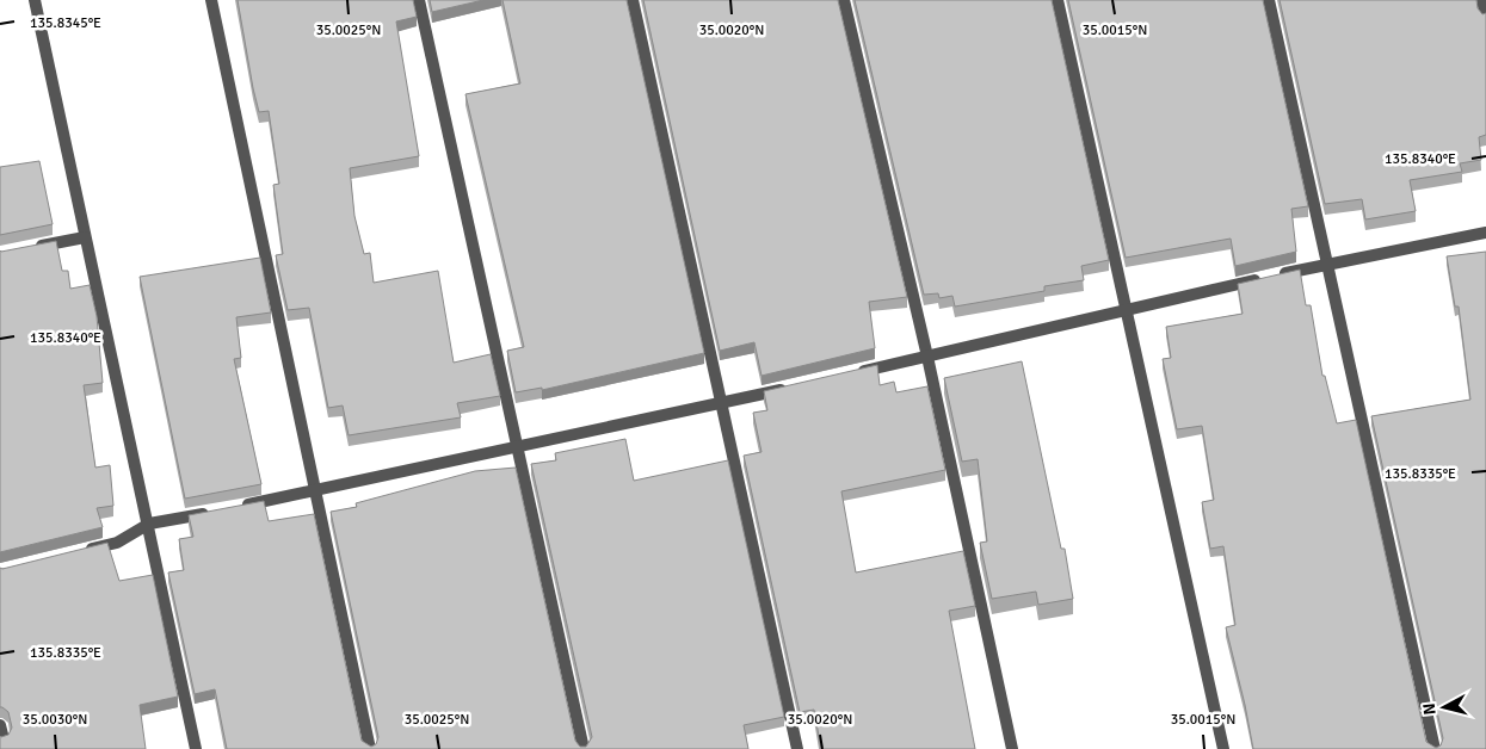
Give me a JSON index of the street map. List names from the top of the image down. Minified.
{"north":"left","coordinates":["135.8345°E","35.0025°N","35.0020°N","35.0015°N","135.8340°E","135.8335°E","35.0030°N"]}
